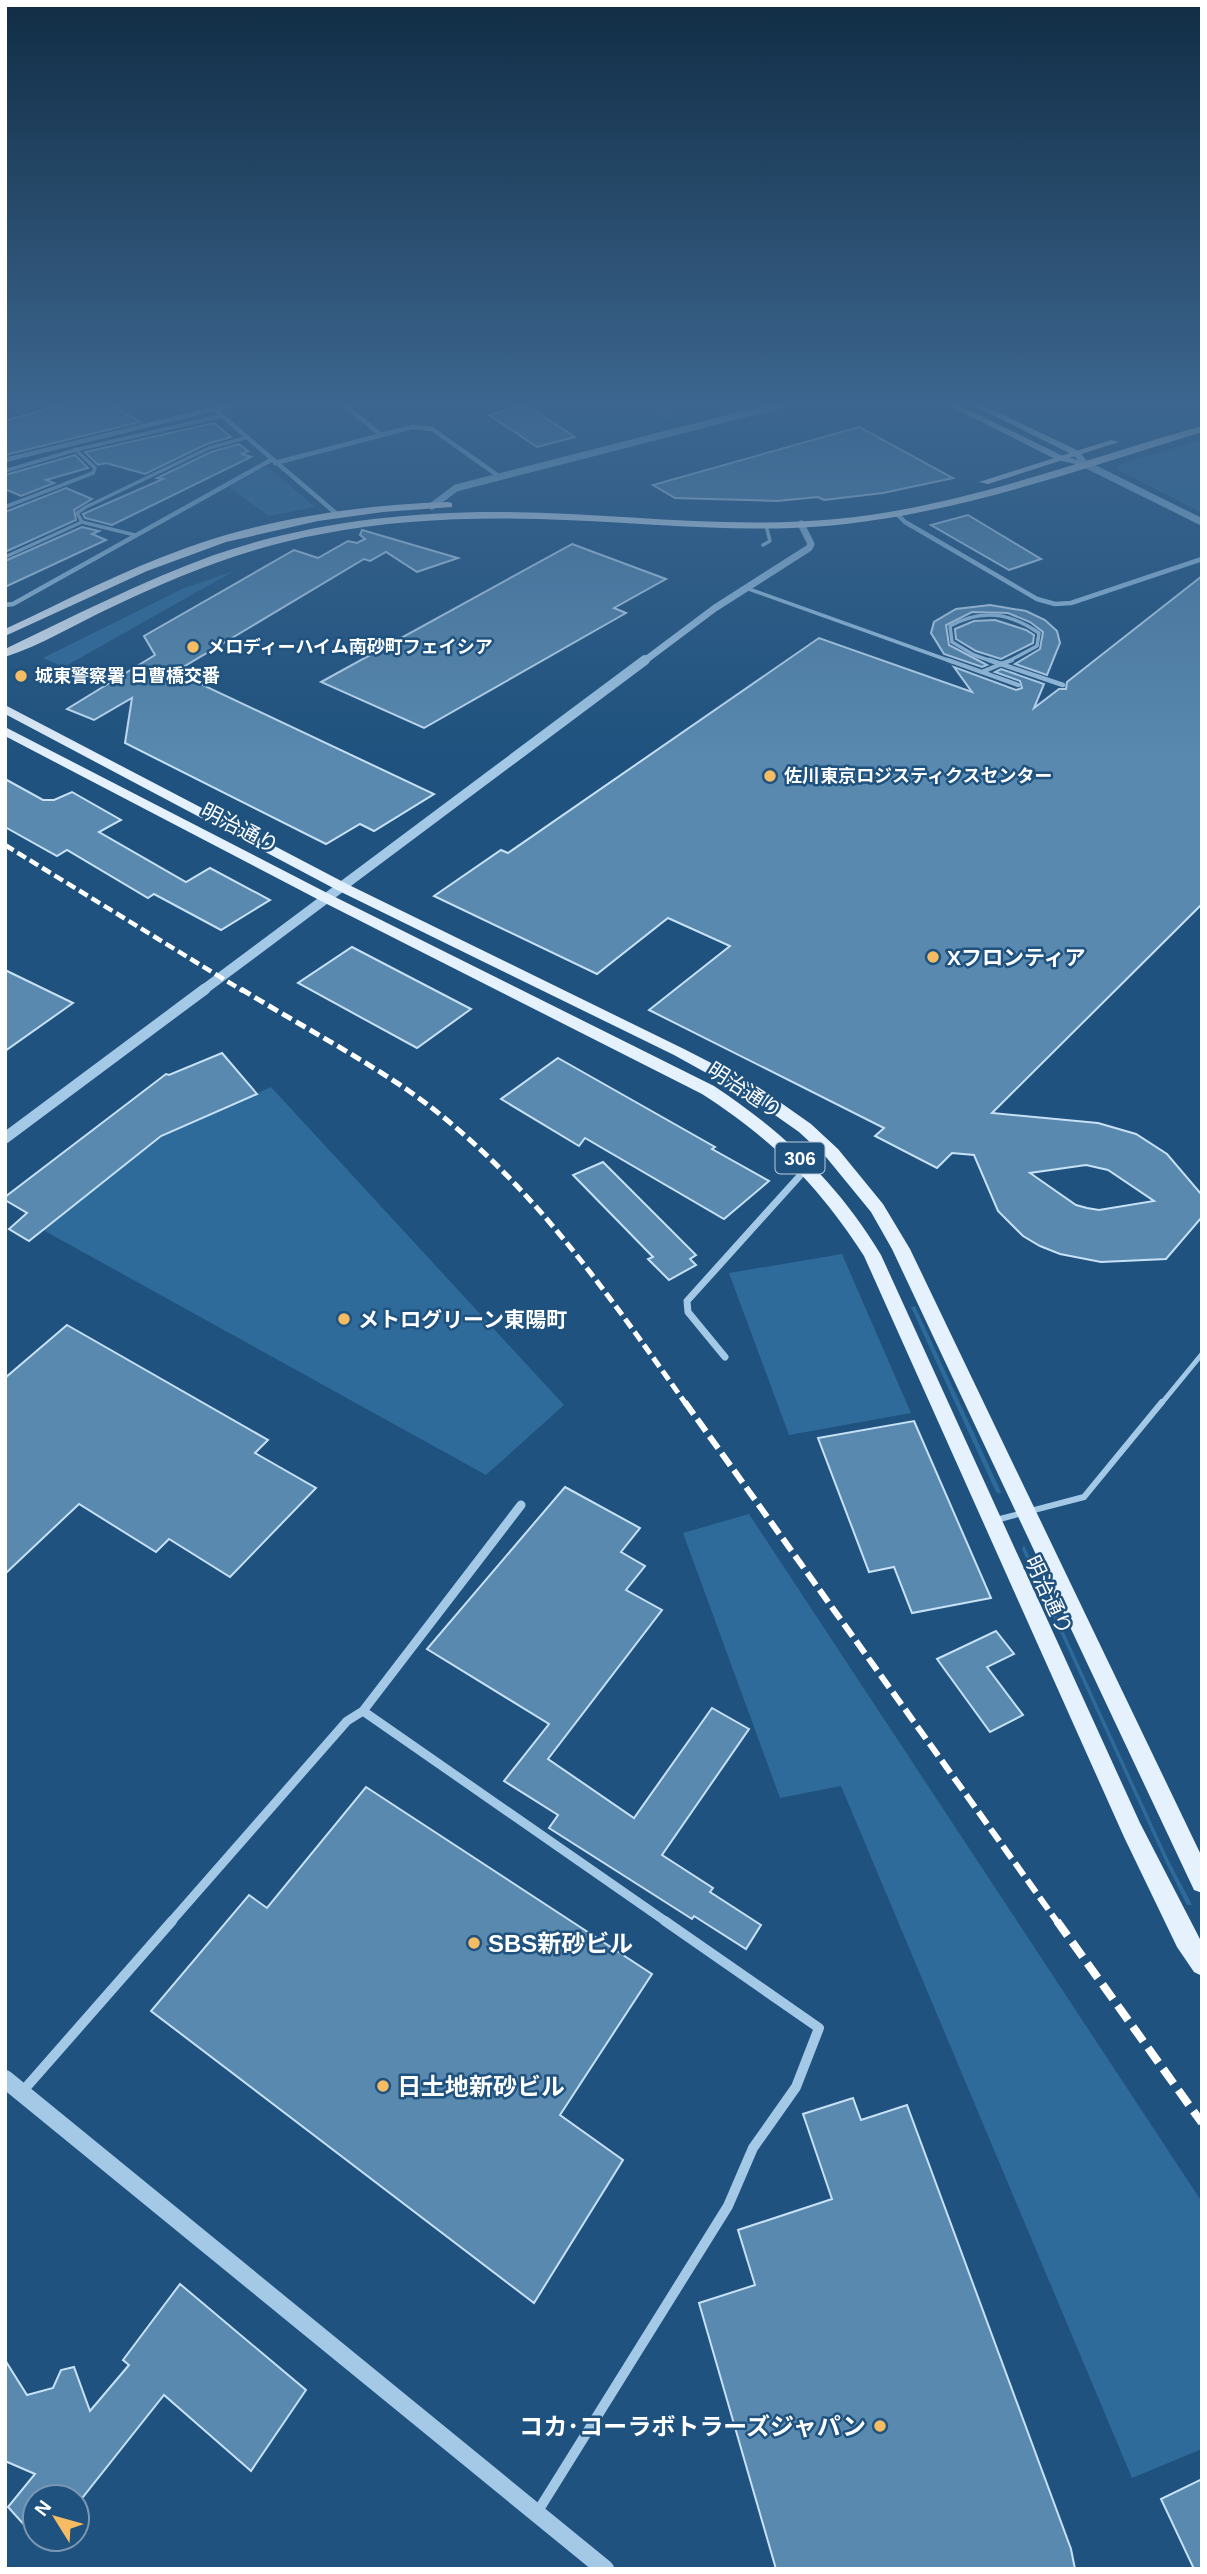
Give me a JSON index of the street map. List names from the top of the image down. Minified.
{"streets":{"main road":["明治通り","306"]},"places":["メロディーハイム南砂町フェイシア","城東警察署 日曹橋交番","佐川東京ロジスティクスセンター","Xフロンティア","メトログリーン東陽町","SBS新砂ビル","日土地新砂ビル","コカ･コーラボトラーズジャパン"],"north":"top left"}
